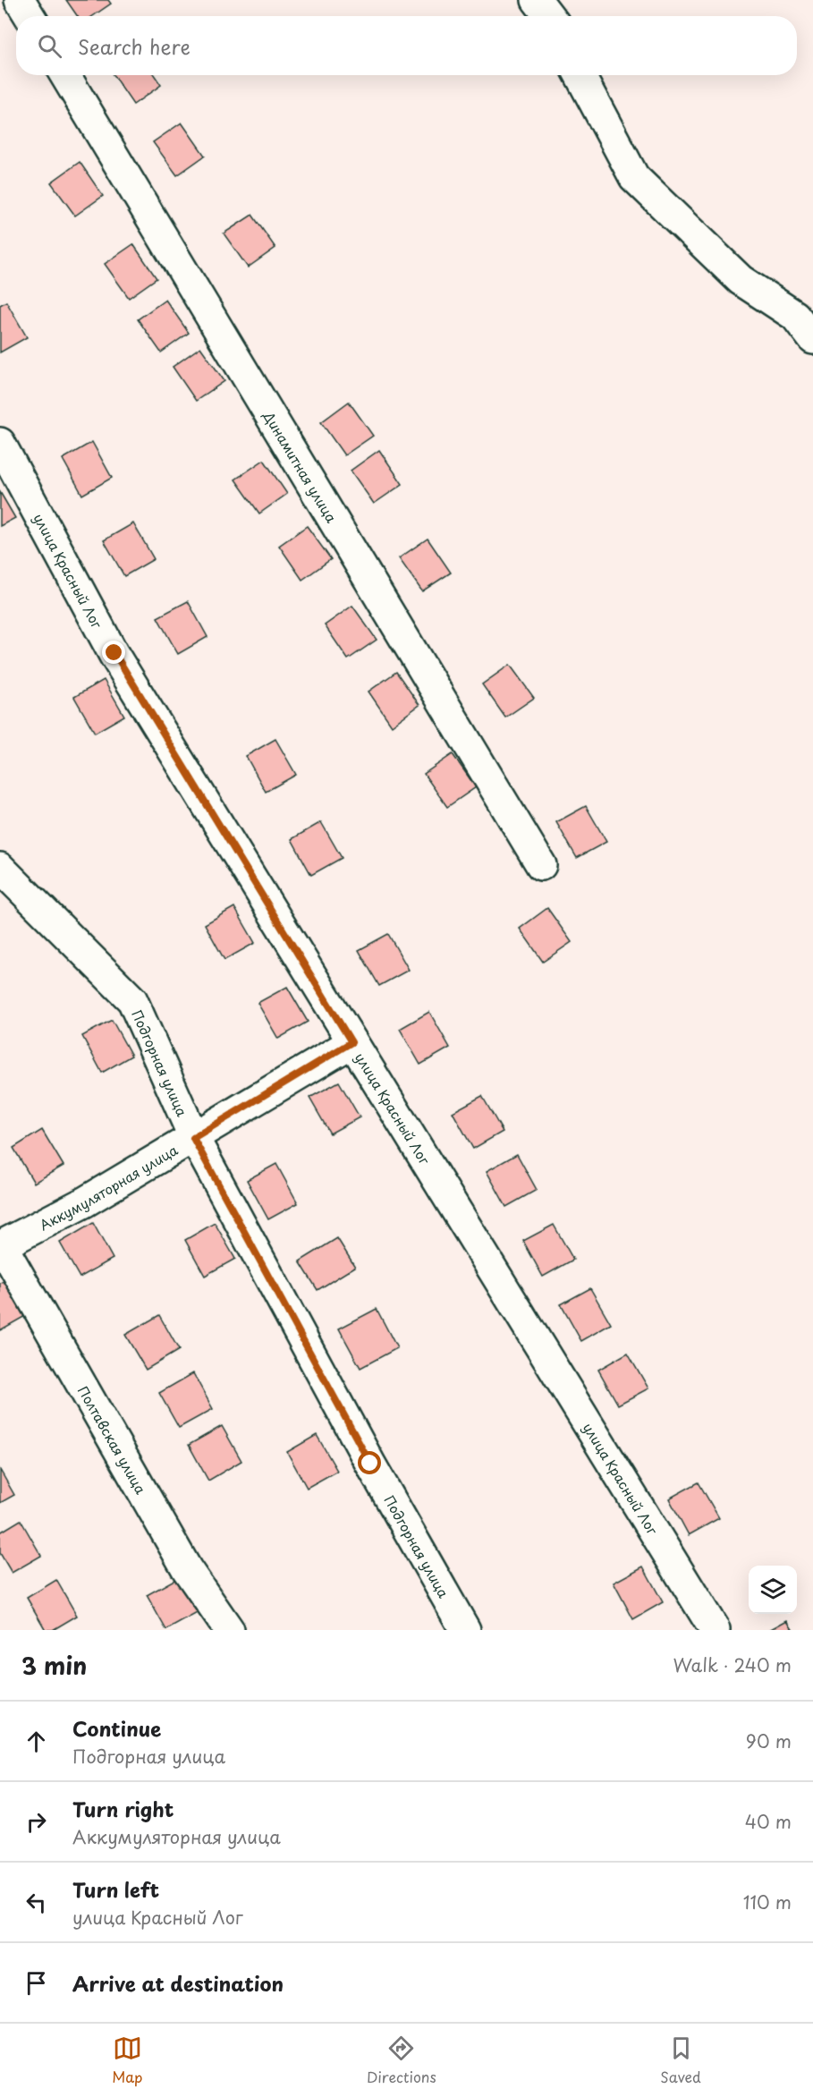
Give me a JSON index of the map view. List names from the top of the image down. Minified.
{"streets":{"street":["Динамитная улица","улица Красный Лог","Подгорная улица","Аккумуляторная улица","Полтавская улица"]},"crossings":[["улица Красный Лог","Аккумуляторная улица"],["Подгорная улица","Аккумуляторная улица"],["Аккумуляторная улица","Полтавская улица"]],"page":{"search":"Search here","heading":["3 min","Walk · 240 m"],"list":[["Continue","Подгорная улица","90 m"],["Turn right","Аккумуляторная улица","40 m"],["Turn left","улица Красный Лог","110 m"],"Arrive at destination"],"nav":["Map","Directions","Saved"]}}
